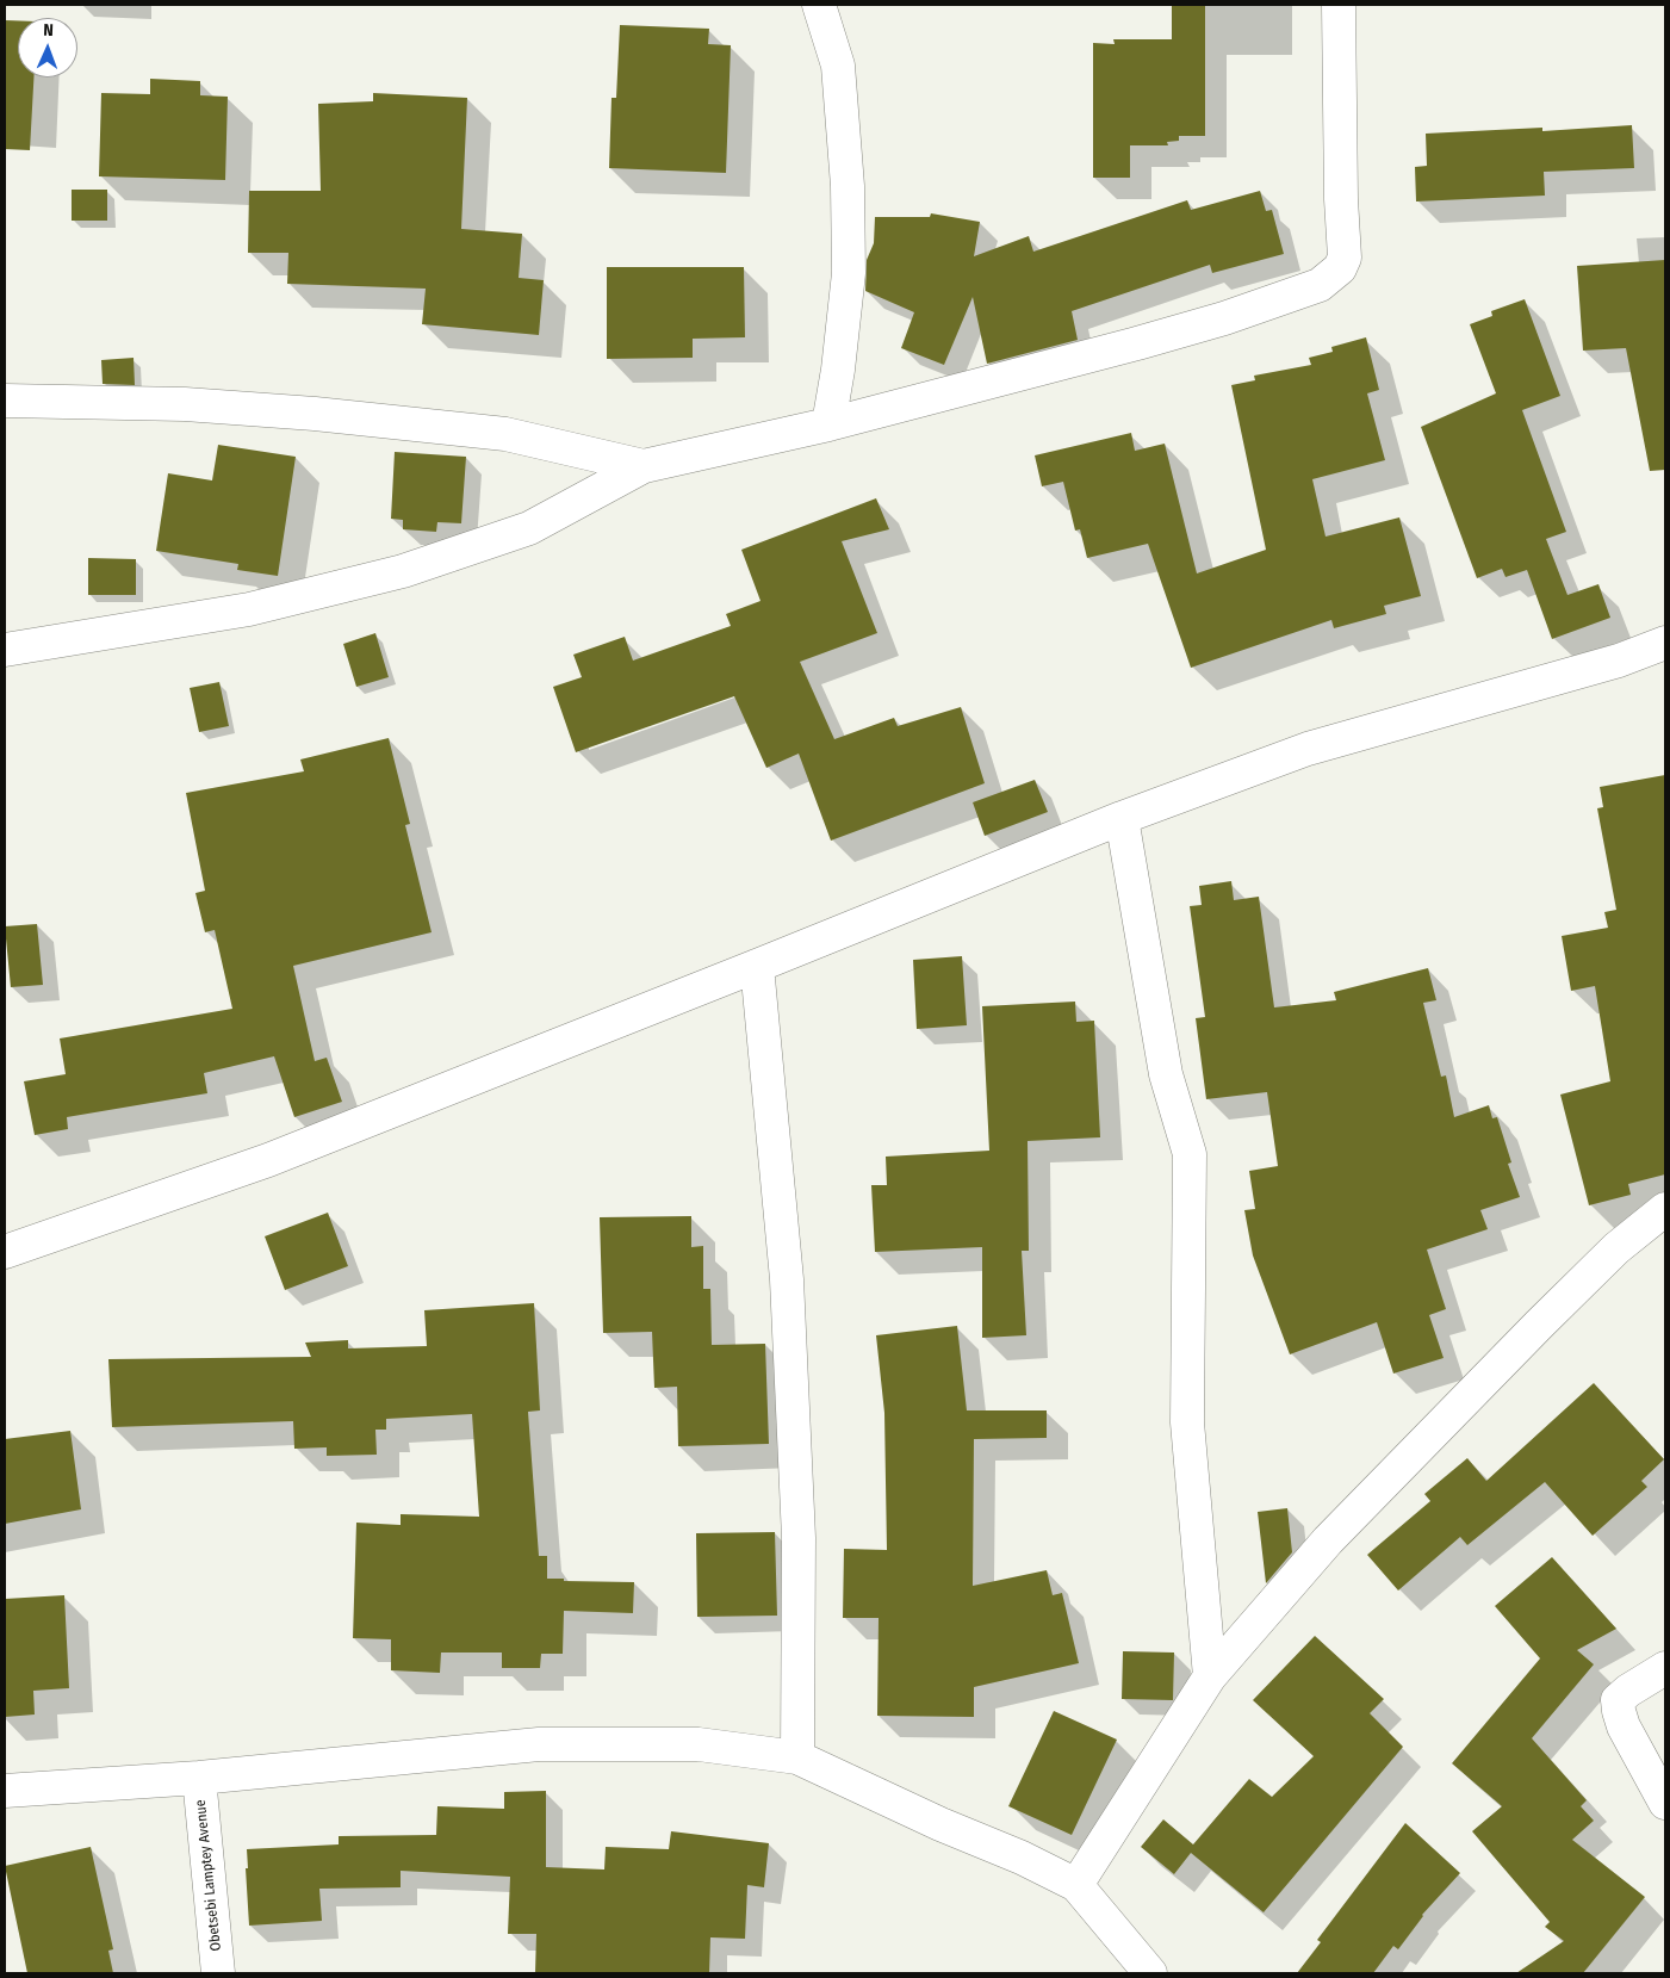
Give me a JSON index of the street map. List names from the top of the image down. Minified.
{"streets":{"street":["Obetsebi Lamptey Avenue"]},"north":"top"}
